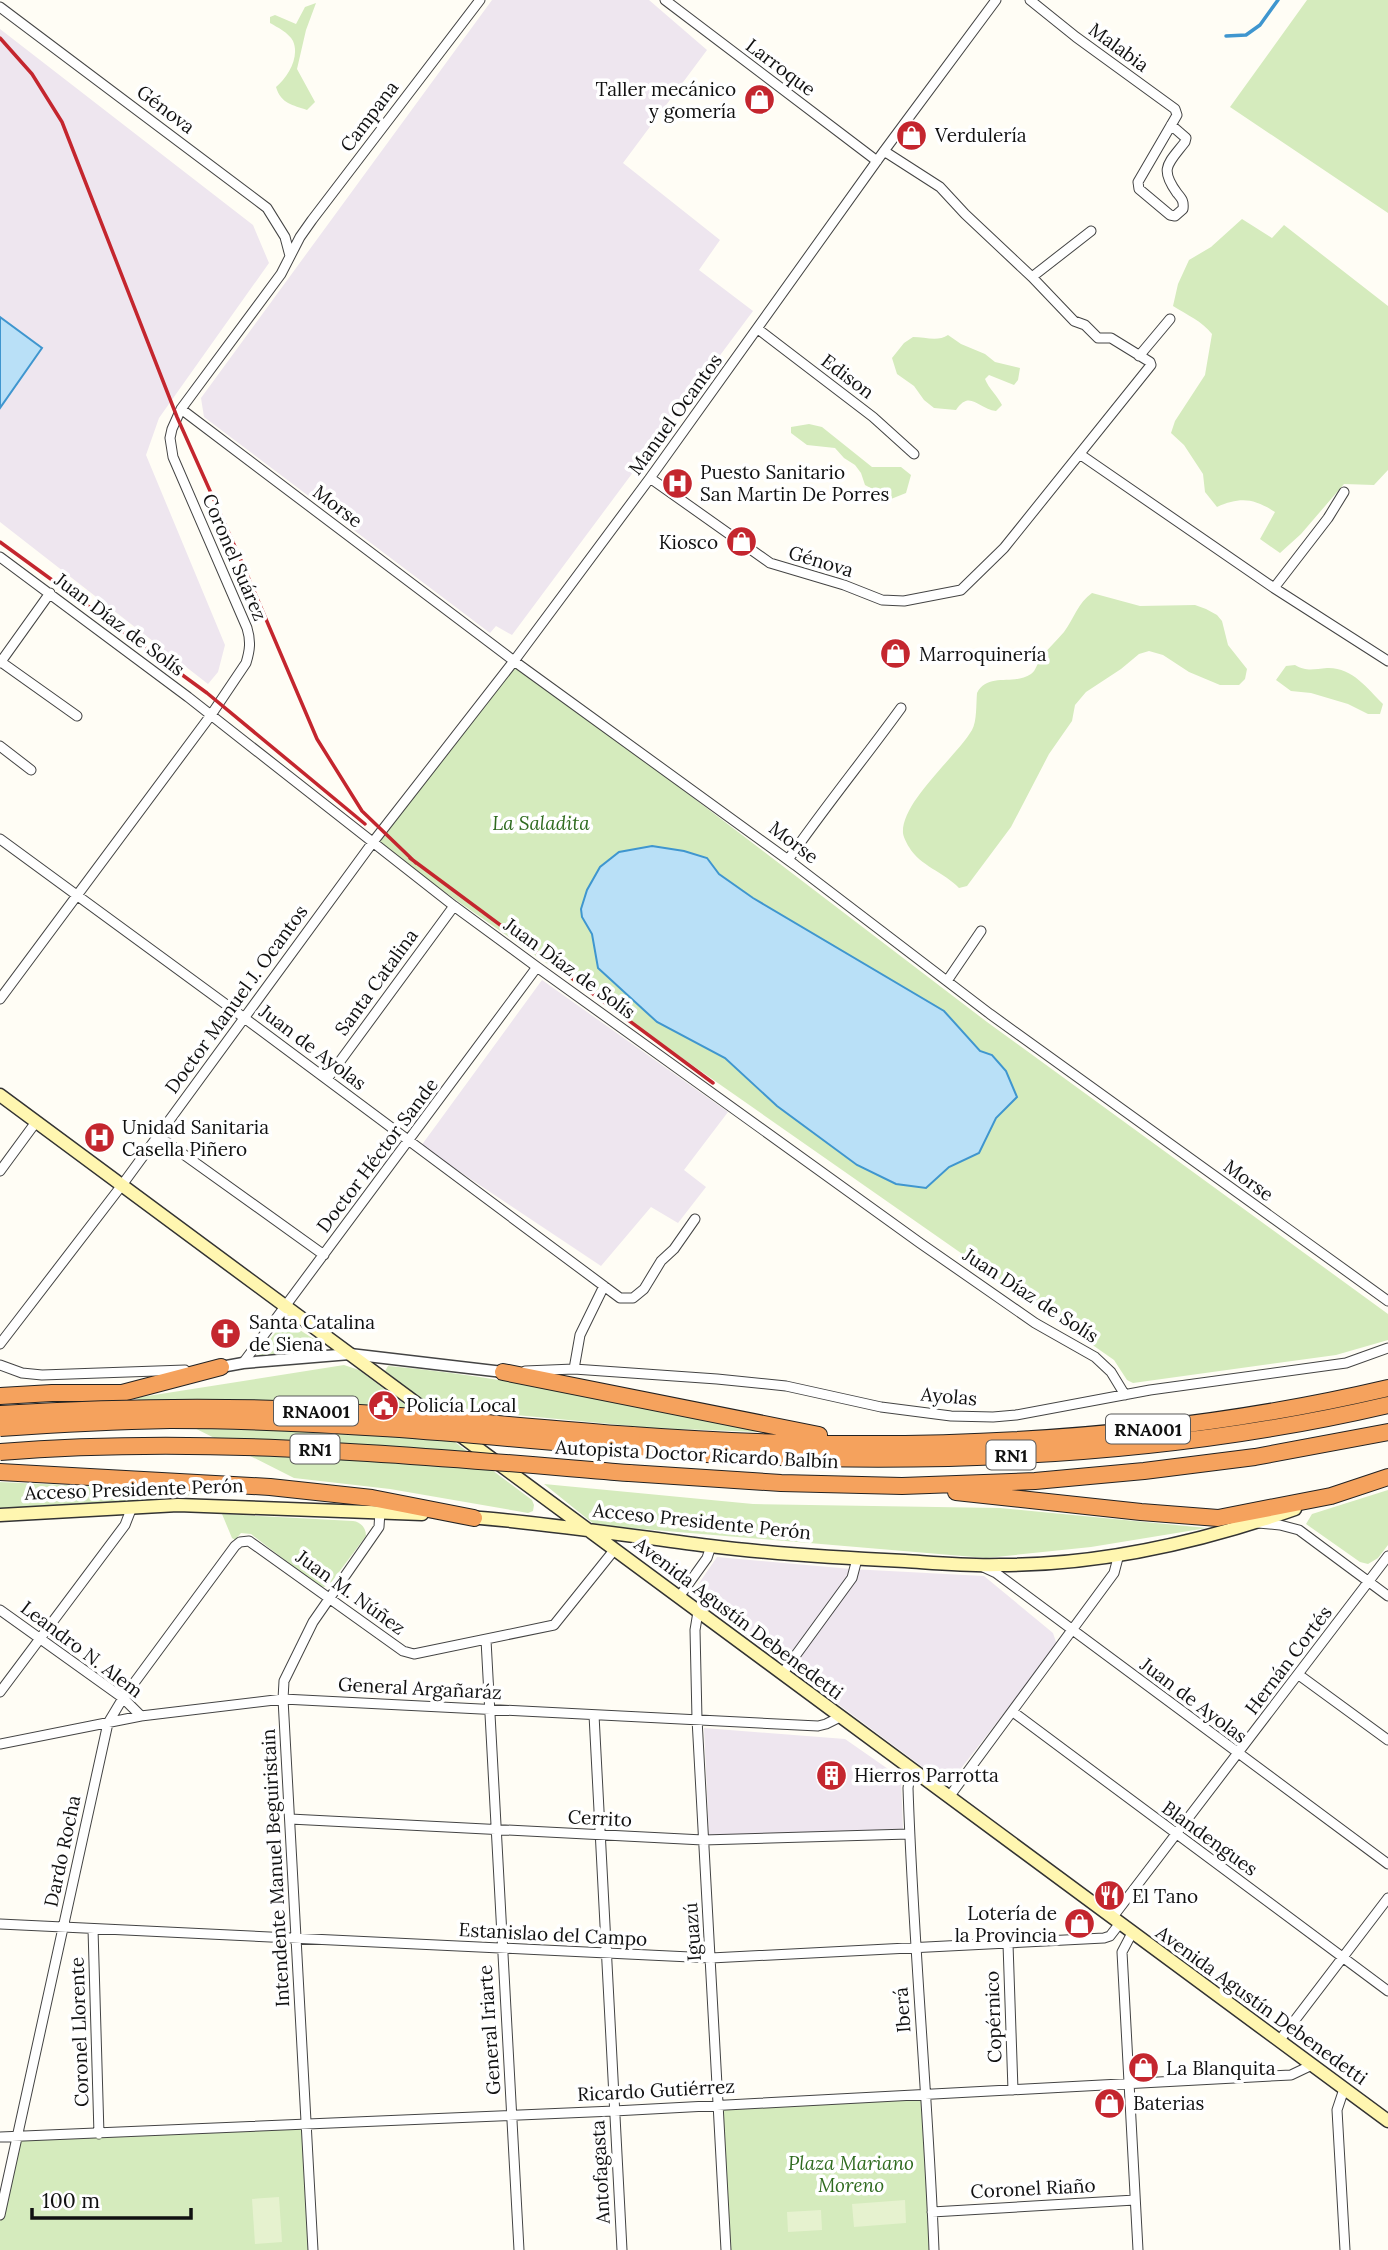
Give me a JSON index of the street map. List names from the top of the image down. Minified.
{"streets":{"highway":["RNA001","RN1","Autopista Doctor Ricardo Balbín","Acceso Presidente Perón"],"main road":["Avenida Agustín Debenedetti"],"street":["Malabia","Larroque","Génova","Campana","Edison","Manuel Ocantos","Morse","Coronel Suárez","Juan Díaz de Solís","Santa Catalina","Doctor Manuel J. Ocantos","Juan de Ayolas","Doctor Héctor Sande","Ayolas","Juan M. Núñez","Leandro N. Alem","Hernán Cortés","General Argañaráz","Cerrito","Blandengues","Dardo Rocha","Intendente Manuel Beguiristain","Iguazú","Estanislao del Campo","Iberá","Copérnico","General Iriarte","Coronel Llorente","Ricardo Gutiérrez","Antofagasta","Coronel Riaño"]},"crossings":[["Larroque","Manuel Ocantos"],["Génova","Campana"],["Génova","Manuel Ocantos"],["Génova","Coronel Suárez"],["Campana","Coronel Suárez"],["Edison","Manuel Ocantos"],["Manuel Ocantos","Morse"],["Manuel Ocantos","Juan Díaz de Solís"],["Manuel Ocantos","Doctor Manuel J. Ocantos"],["Morse","Coronel Suárez"],["Coronel Suárez","Juan Díaz de Solís"],["Coronel Suárez","Juan de Ayolas"],["Juan Díaz de Solís","Santa Catalina"],["Juan Díaz de Solís","Doctor Manuel J. Ocantos"],["Juan Díaz de Solís","Doctor Héctor Sande"],["Juan Díaz de Solís","Ayolas"],["Santa Catalina","Juan de Ayolas"],["Doctor Manuel J. Ocantos","Juan de Ayolas"],["Doctor Manuel J. Ocantos","Avenida Agustín Debenedetti"],["Juan de Ayolas","Doctor Héctor Sande"],["Juan de Ayolas","Acceso Presidente Perón"],["Juan de Ayolas","Hernán Cortés"],["Doctor Héctor Sande","Avenida Agustín Debenedetti"],["RNA001","Autopista Doctor Ricardo Balbín"],["Acceso Presidente Perón","Avenida Agustín Debenedetti"],["Acceso Presidente Perón","Intendente Manuel Beguiristain"],["Juan M. Núñez","Avenida Agustín Debenedetti"],["Juan M. Núñez","Dardo Rocha"],["Juan M. Núñez","Intendente Manuel Beguiristain"],["Juan M. Núñez","General Iriarte"],["Avenida Agustín Debenedetti","Hernán Cortés"],["Avenida Agustín Debenedetti","General Argañaráz"],["Avenida Agustín Debenedetti","Iguazú"],["Avenida Agustín Debenedetti","Iberá"],["Avenida Agustín Debenedetti","Ricardo Gutiérrez"],["Leandro N. Alem","General Argañaráz"],["Leandro N. Alem","Dardo Rocha"],["Hernán Cortés","Blandengues"],["Hernán Cortés","Estanislao del Campo"],["General Argañaráz","Dardo Rocha"],["General Argañaráz","Intendente Manuel Beguiristain"],["General Argañaráz","Iguazú"],["General Argañaráz","General Iriarte"],["General Argañaráz","Antofagasta"],["Cerrito","Intendente Manuel Beguiristain"],["Cerrito","Iguazú"],["Cerrito","Iberá"],["Cerrito","General Iriarte"],["Cerrito","Antofagasta"],["Dardo Rocha","Estanislao del Campo"],["Dardo Rocha","Ricardo Gutiérrez"],["Intendente Manuel Beguiristain","Estanislao del Campo"],["Intendente Manuel Beguiristain","Ricardo Gutiérrez"],["Iguazú","Estanislao del Campo"],["Iguazú","Ricardo Gutiérrez"],["Estanislao del Campo","Iberá"],["Estanislao del Campo","Copérnico"],["Estanislao del Campo","General Iriarte"],["Estanislao del Campo","Coronel Llorente"],["Estanislao del Campo","Antofagasta"],["Iberá","Ricardo Gutiérrez"],["Iberá","Coronel Riaño"],["Copérnico","Ricardo Gutiérrez"],["General Iriarte","Ricardo Gutiérrez"],["Coronel Llorente","Ricardo Gutiérrez"],["Ricardo Gutiérrez","Antofagasta"]],"parks":["La Saladita","Plaza Mariano Moreno"],"places":{"shop":["Taller mecánico y gomería","Verdulería","Kiosco","Marroquinería","Lotería de la Provincia","La Blanquita","Baterias"],"hospital":["Puesto Sanitario San Martin De Porres","Unidad Sanitaria Casella Piñero"],"church":["Santa Catalina de Siena"],"public building":["Policía Local"],"building":["Hierros Parrotta"],"restaurant":["El Tano"]},"scale_bar":"100 m"}
